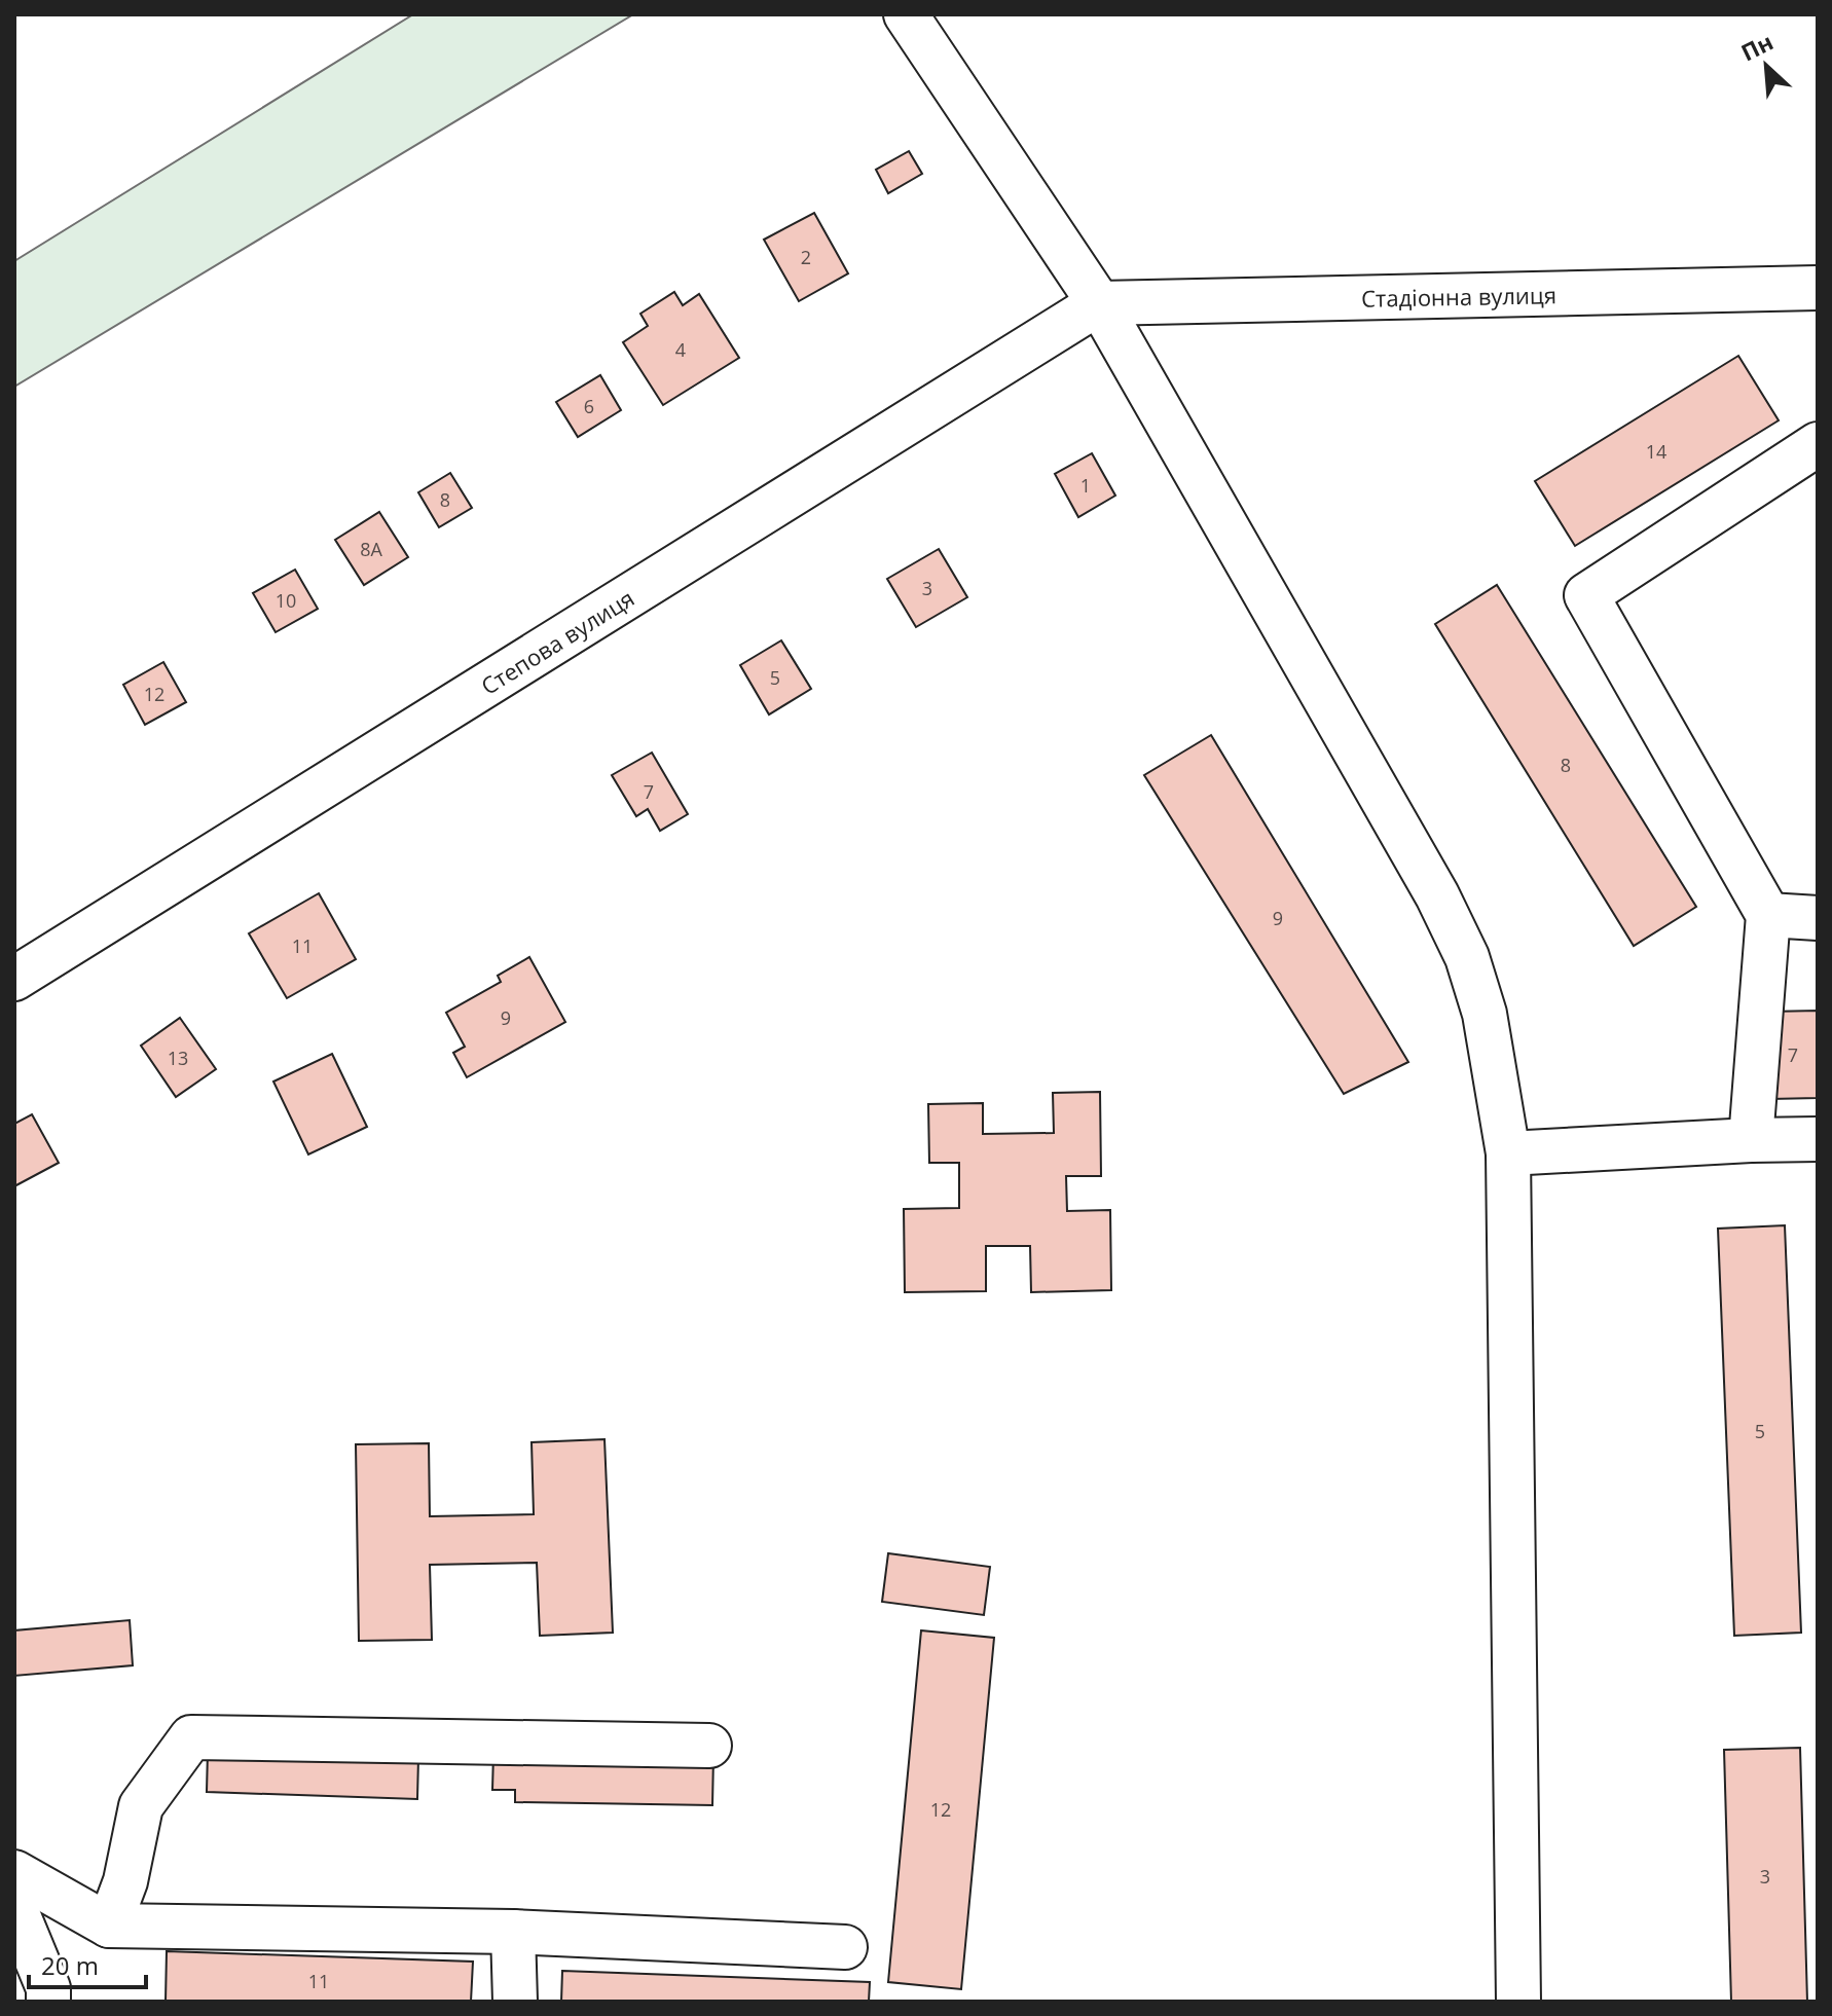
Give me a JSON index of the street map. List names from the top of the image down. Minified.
{"streets":{"street":["Стадіонна вулиця","Степова вулиця"]},"crossings":[["Стадіонна вулиця","Степова вулиця"]],"house_numbers":["2","4","6","14","1","8","8А","3","10","5","12","8","7","9","11","9","7","13","5","12","3","11"],"scale_bar":"20 m","north":"top left"}
